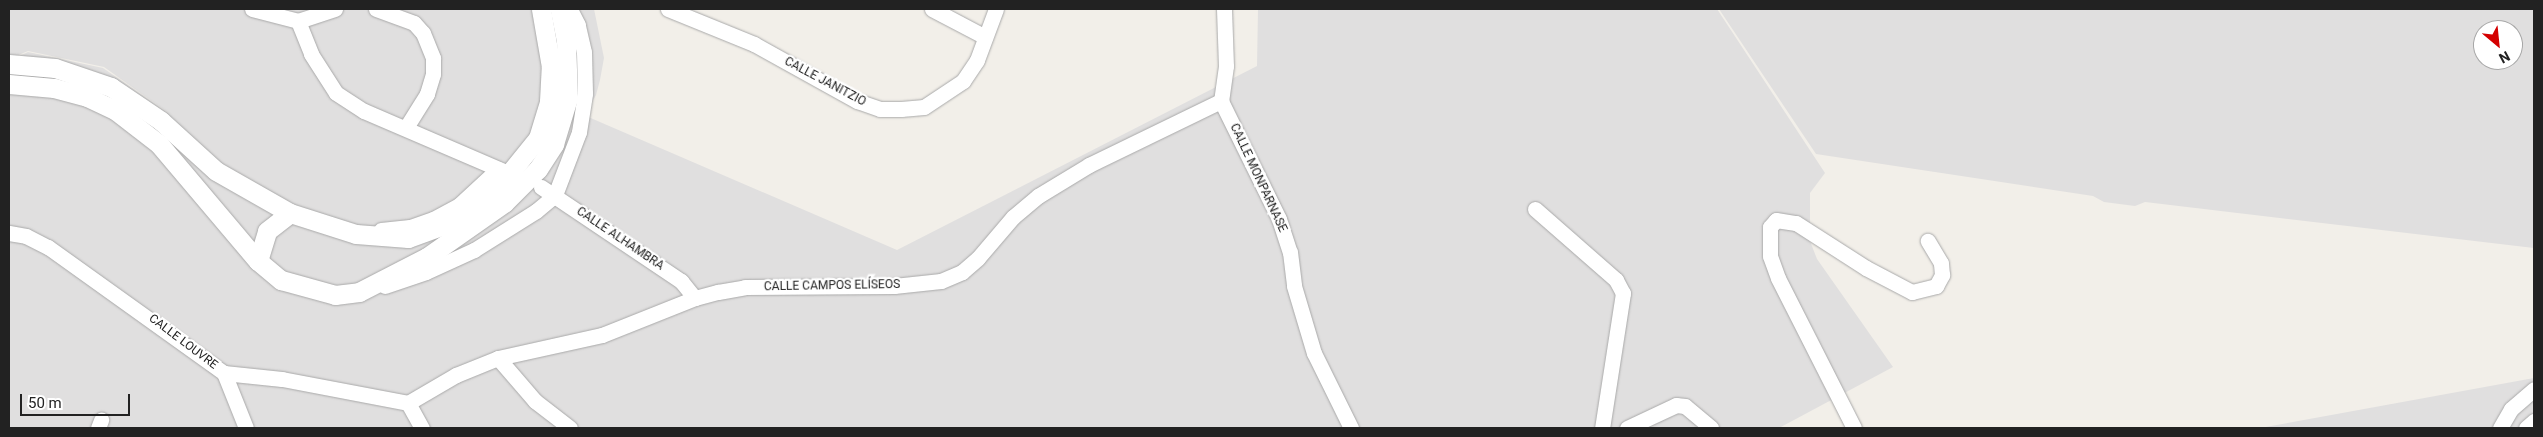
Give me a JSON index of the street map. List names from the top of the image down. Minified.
{"streets":{"street":["CALLE JANITZIO","CALLE MONPARNASE","CALLE ALHAMBRA","CALLE CAMPOS ELÍSEOS","CALLE LOUVRE"]},"crossings":[["CALLE MONPARNASE","CALLE CAMPOS ELÍSEOS"],["CALLE ALHAMBRA","CALLE CAMPOS ELÍSEOS"],["CALLE CAMPOS ELÍSEOS","CALLE LOUVRE"]],"scale_bar":"50 m","north":"bottom right"}
